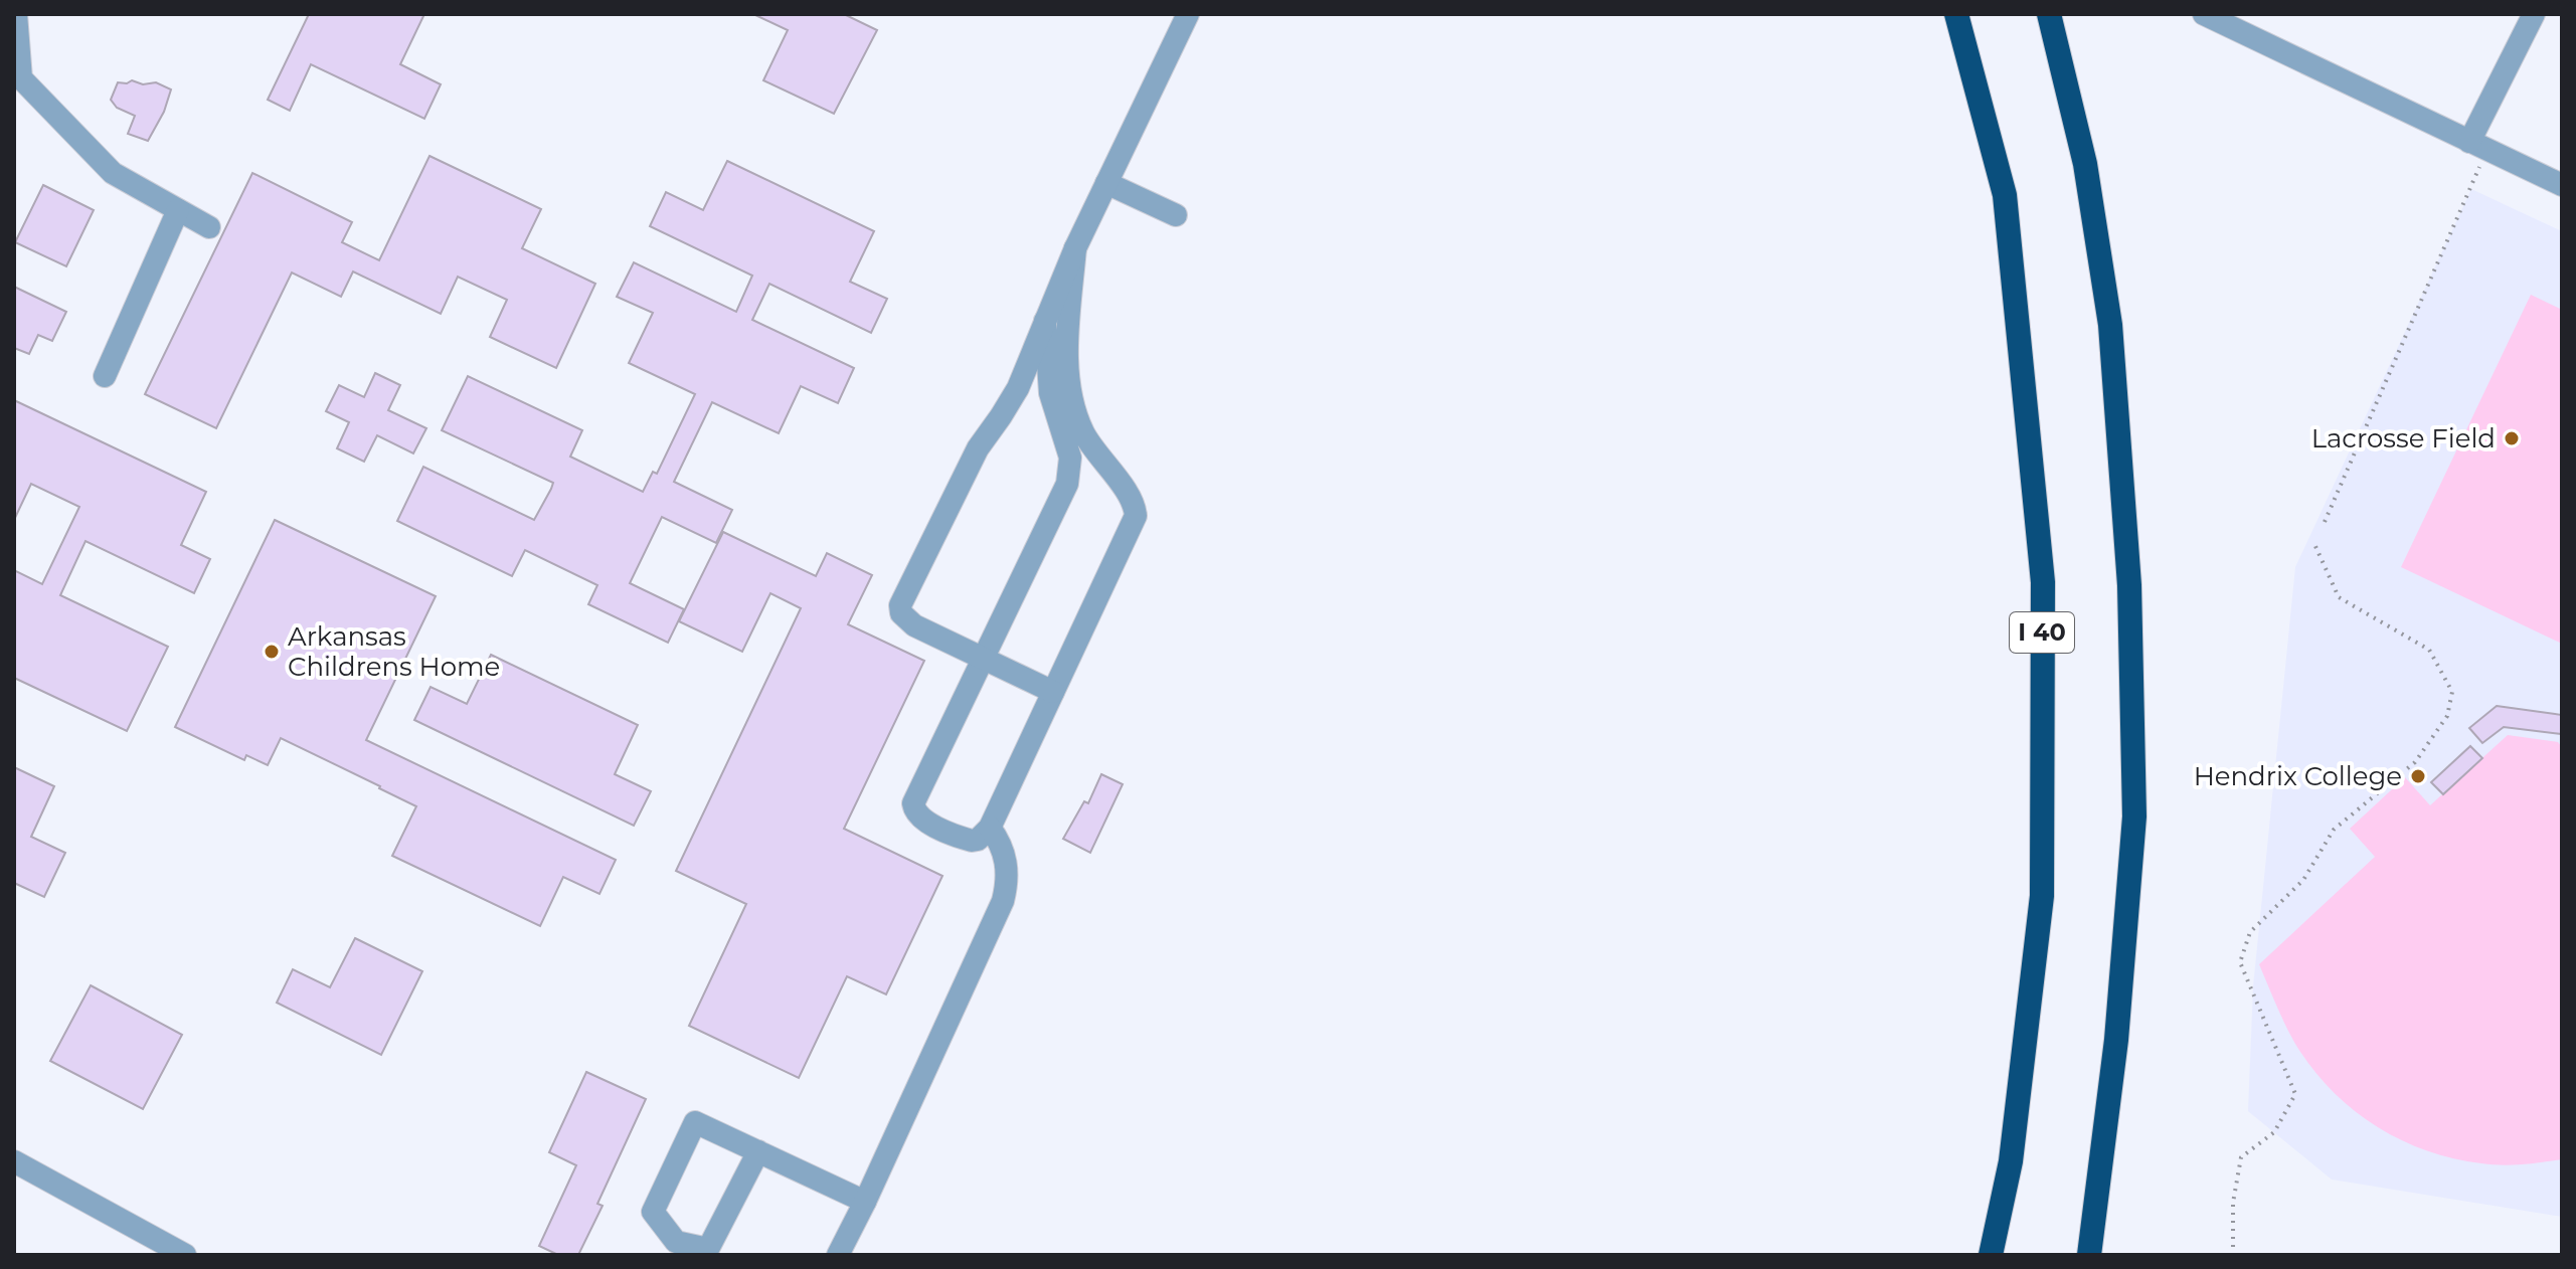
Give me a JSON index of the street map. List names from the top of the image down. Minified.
{"streets":{"highway":["I 40"]},"places":["Lacrosse Field","Arkansas Childrens Home","Hendrix College"]}
